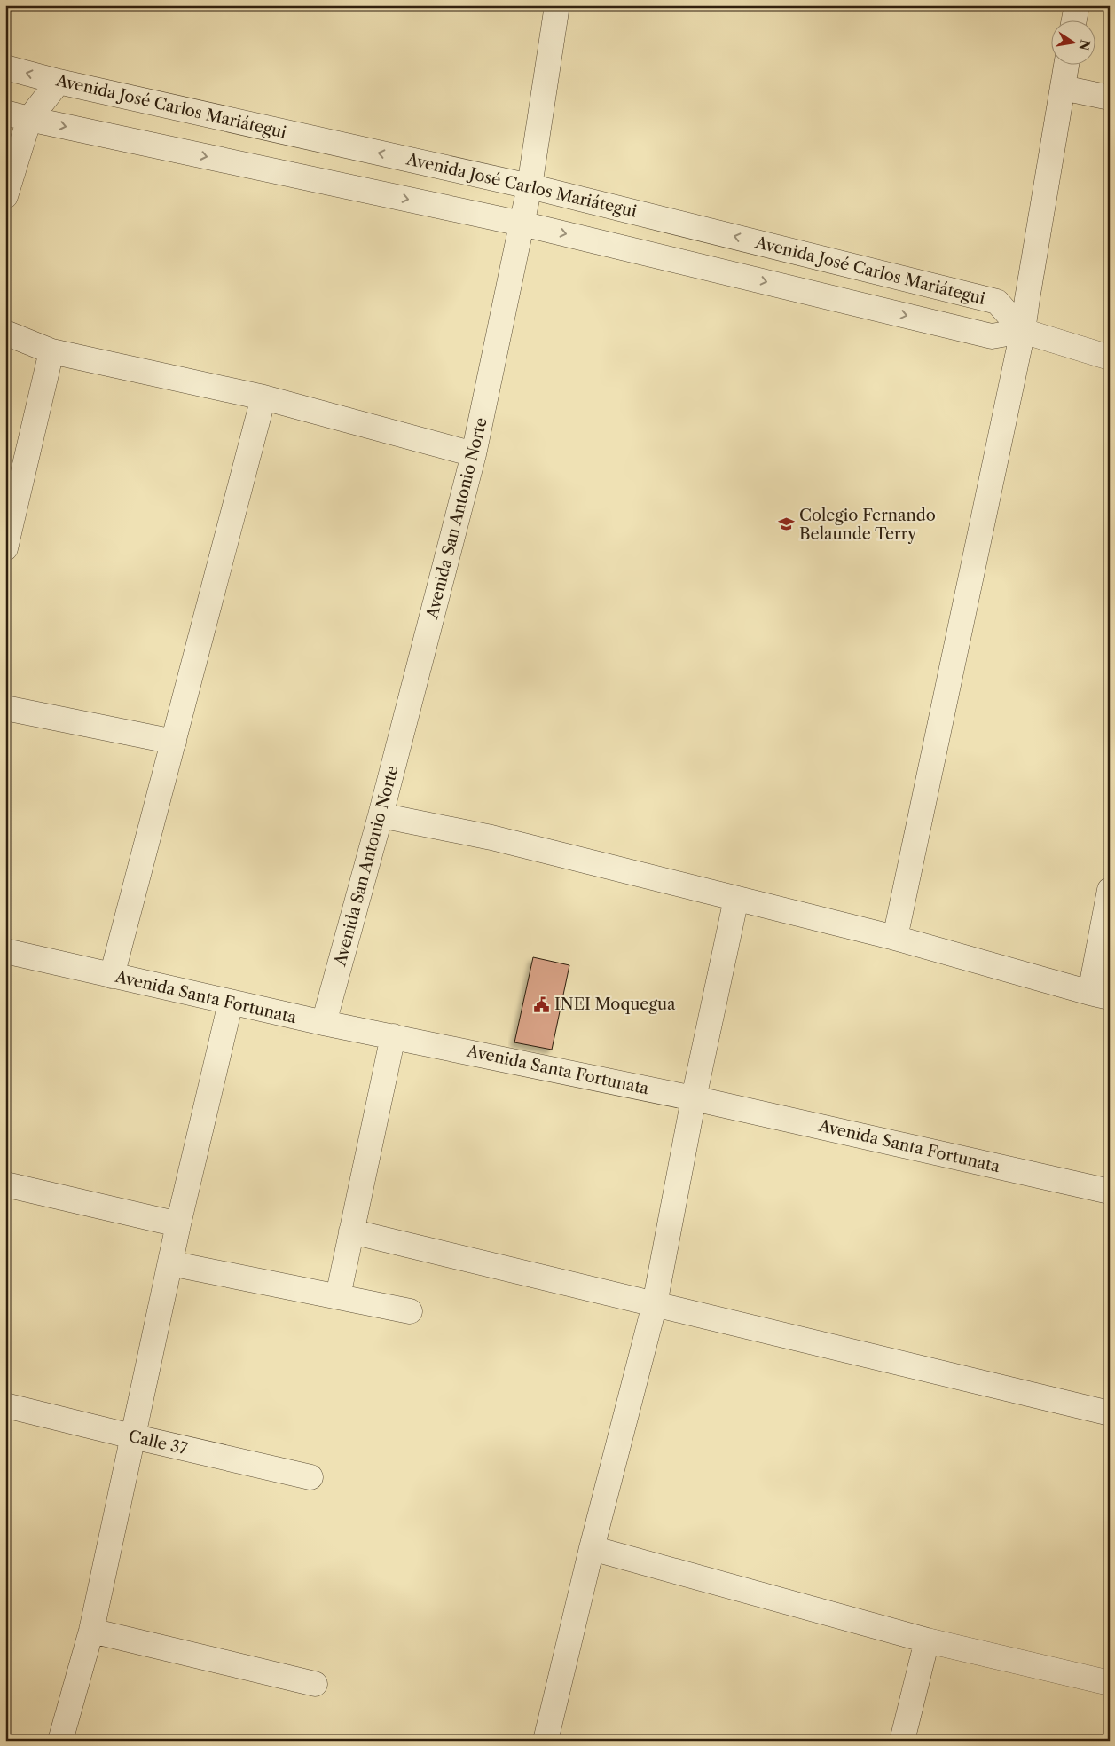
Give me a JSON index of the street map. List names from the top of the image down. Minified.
{"streets":{"street":["Avenida José Carlos Mariátegui","Avenida San Antonio Norte","Avenida Santa Fortunata","Calle 37"]},"crossings":[["Avenida José Carlos Mariátegui","Avenida San Antonio Norte"],["Avenida San Antonio Norte","Avenida Santa Fortunata"]],"places":{"school or university":["Colegio Fernando Belaunde Terry"],"public building":["INEI Moquegua"]},"north":"right"}
